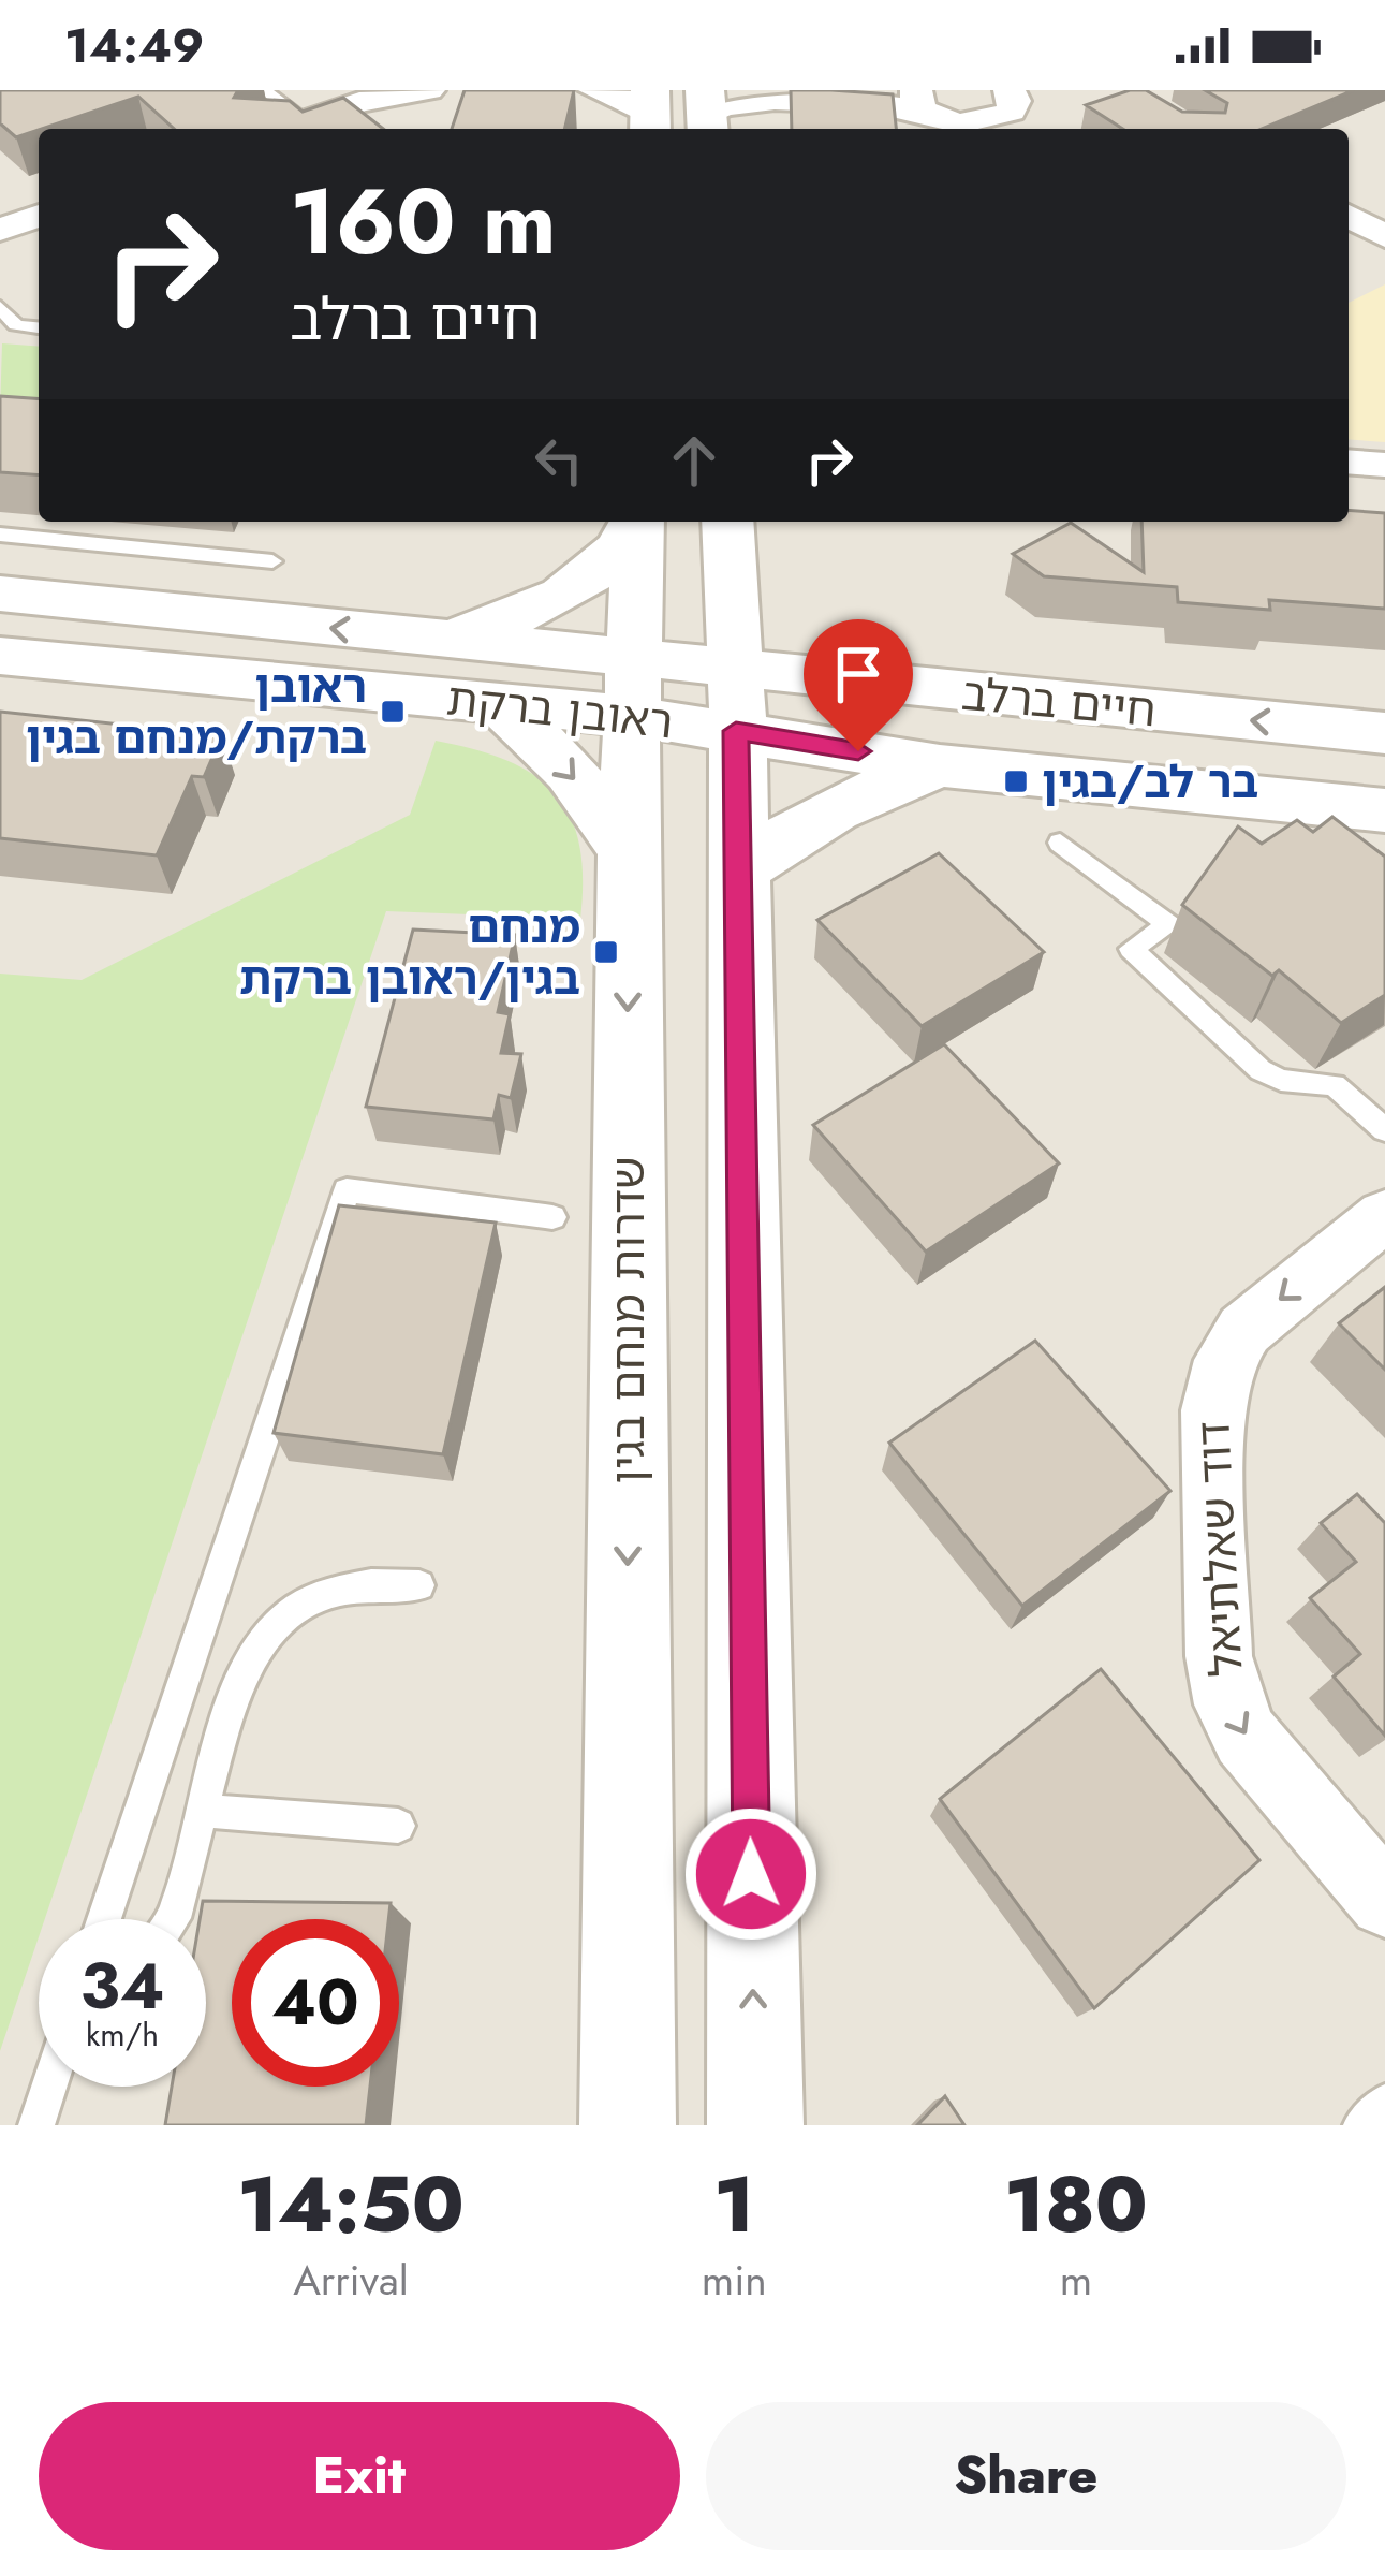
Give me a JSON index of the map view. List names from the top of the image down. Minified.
{"streets":{"street":["חיים ברלב","ראובן ברקת","שדרות מנחם בגין","דוד שאלתיאל"]},"crossings":[["חיים ברלב","ראובן ברקת"],["ראובן ברקת","שדרות מנחם בגין"]],"places":{"transit":["ראובן ברקת/מנחם בגין","בר לב/בגין","מנחם בגין/ראובן ברקת"]},"page":{"status":"14:49","turn":["160 m","חיים ברלב"],"speed":"34 km/h","limit":"40","eta":["14:50","Arrival","1","min","180","m"],"buttons":["Exit","Share"]}}
